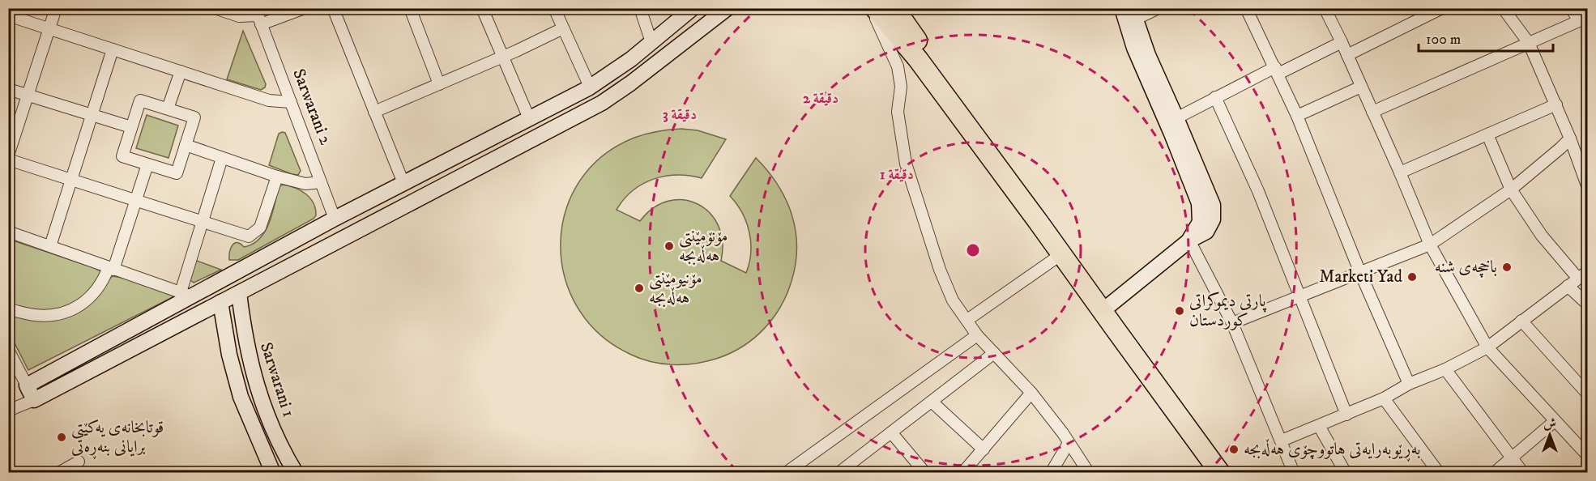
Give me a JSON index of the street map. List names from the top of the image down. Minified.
{"streets":{"main road":["Sarwarani 1"],"street":["Sarwarani 2"]},"places":["مۆنۆمێنتی هەڵەبجە","باخچەی شنە","Marketi Yad","مۆنیومێنتی هەڵەبجە","پارتی دیموکراتی کوردستان","قوتابخانەی یەکێتی برایانی بنەڕەتی","بەڕێوبەرایەتی هاتووچۆی هەڵەبجە"],"scale_bar":"100 m","north":"top","rings":["2 دقيقة","3 دقيقة","1 دقيقة"]}
